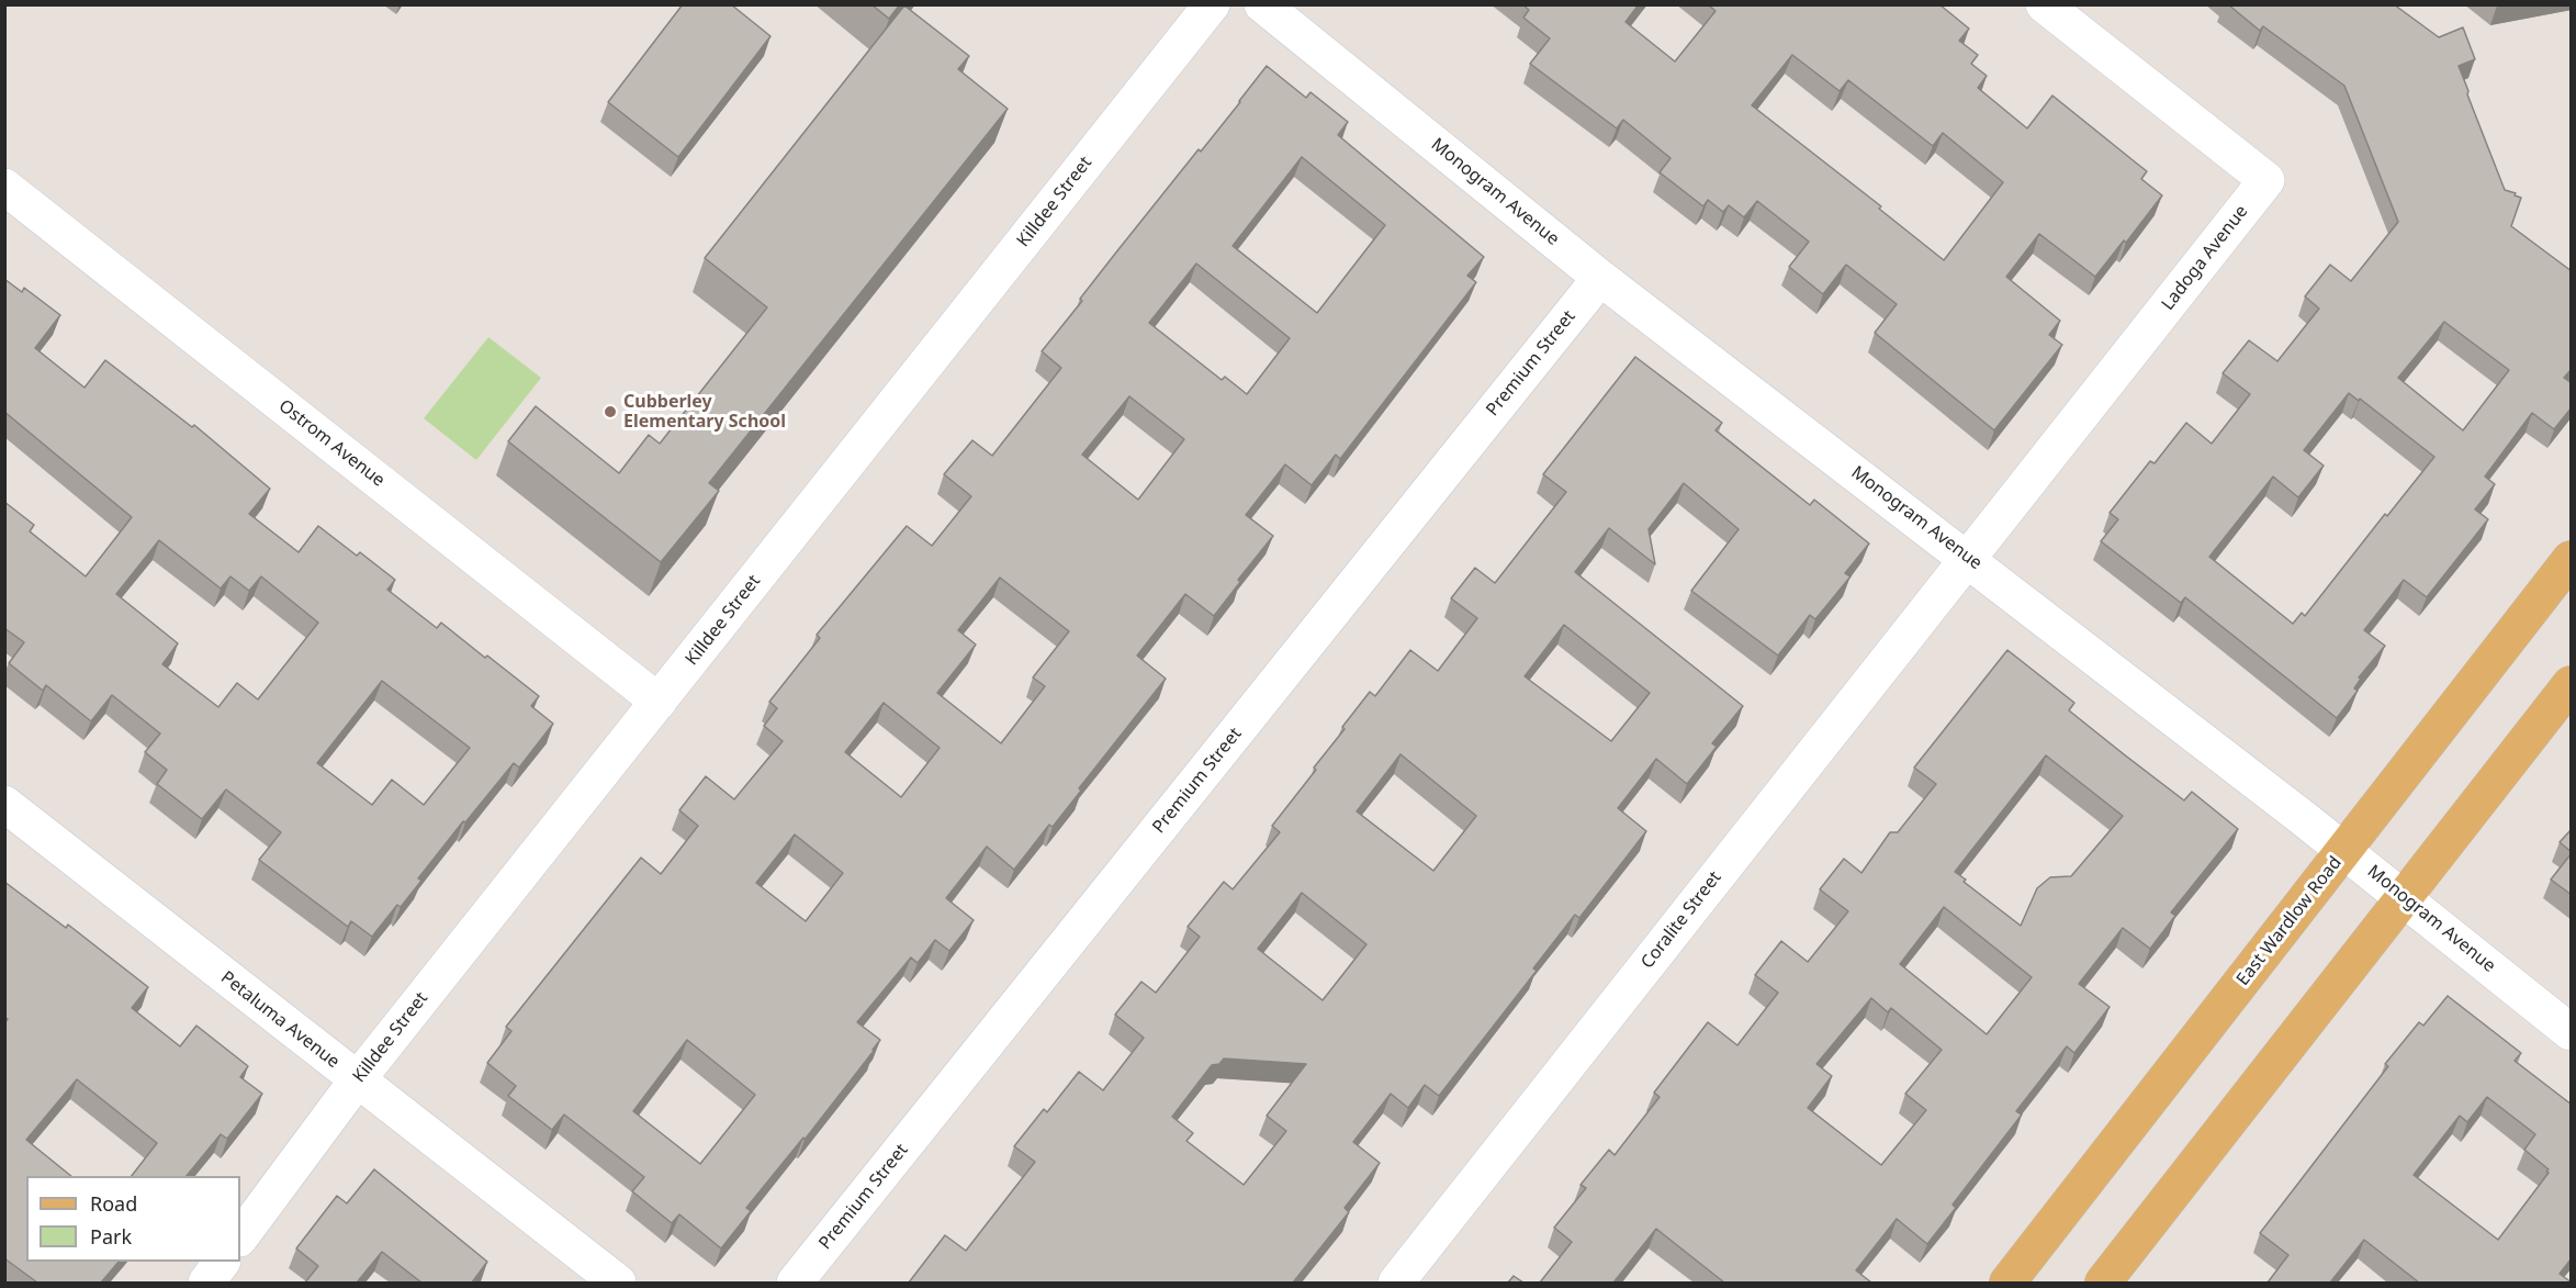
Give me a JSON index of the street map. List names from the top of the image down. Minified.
{"streets":{"main road":["East Wardlow Road"],"street":["Monogram Avenue","Killdee Street","Ladoga Avenue","Premium Street","Ostrom Avenue","Coralite Street","Petaluma Avenue"]},"crossings":[["Monogram Avenue","Ladoga Avenue"],["Monogram Avenue","Premium Street"],["Monogram Avenue","Coralite Street"],["Monogram Avenue","East Wardlow Road"],["Killdee Street","Ostrom Avenue"],["Killdee Street","Petaluma Avenue"],["Ladoga Avenue","Coralite Street"]],"places":["Cubberley Elementary School"],"legend":["Road","Park"]}
